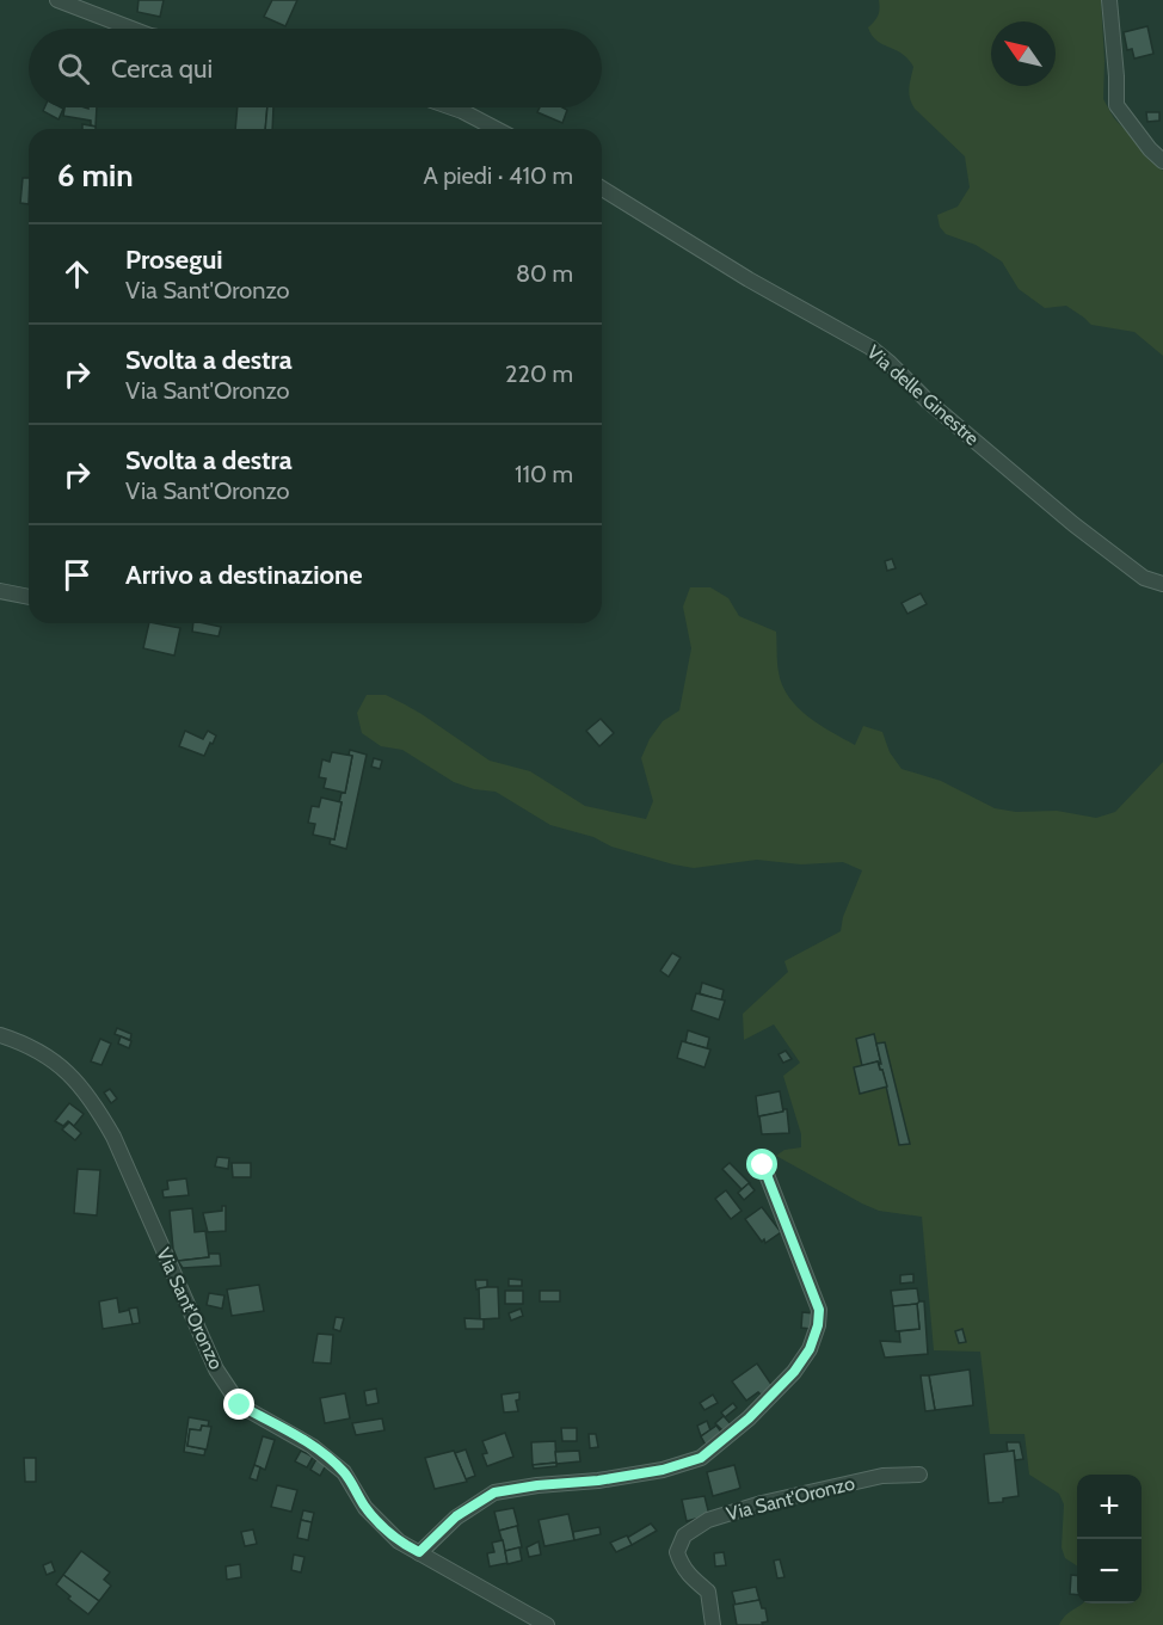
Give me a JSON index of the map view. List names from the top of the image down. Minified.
{"streets":{"street":["Via delle Ginestre","Via Sant'Oronzo"]},"north":"top left","page":{"search":"Cerca qui","heading":["6 min","A piedi · 410 m"],"list":[["Prosegui","Via Sant'Oronzo","80 m"],["Svolta a destra","Via Sant'Oronzo","220 m"],["Svolta a destra","Via Sant'Oronzo","110 m"],"Arrivo a destinazione"],"map_buttons":["+","−"]}}
